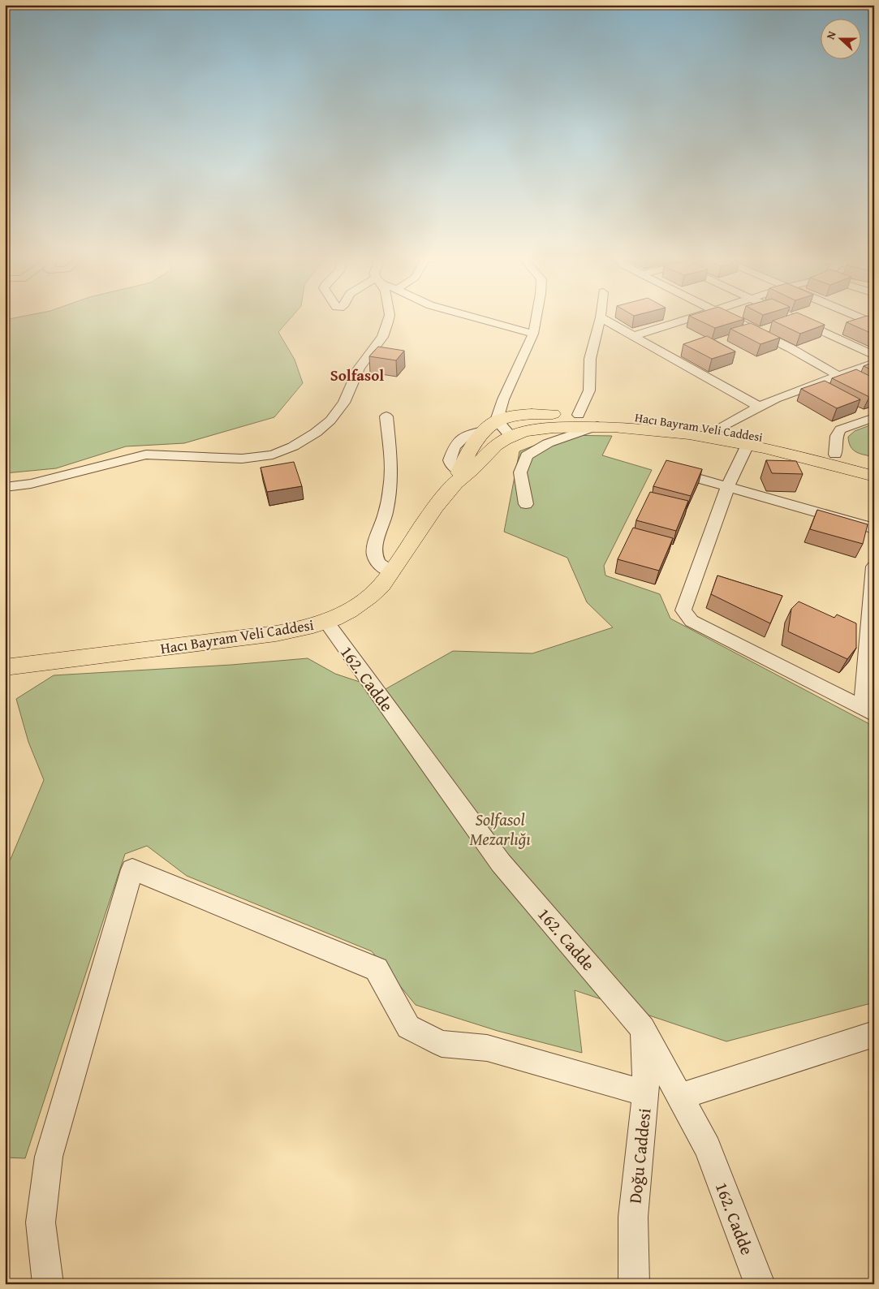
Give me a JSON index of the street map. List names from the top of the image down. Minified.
{"streets":{"main road":["Hacı Bayram Veli Caddesi"],"street":["162. Cadde","Doğu Caddesi"]},"crossings":[["Hacı Bayram Veli Caddesi","162. Cadde"],["162. Cadde","Doğu Caddesi"]],"districts":["Solfasol"],"parks":["Solfasol Mezarlığı"],"north":"left"}
